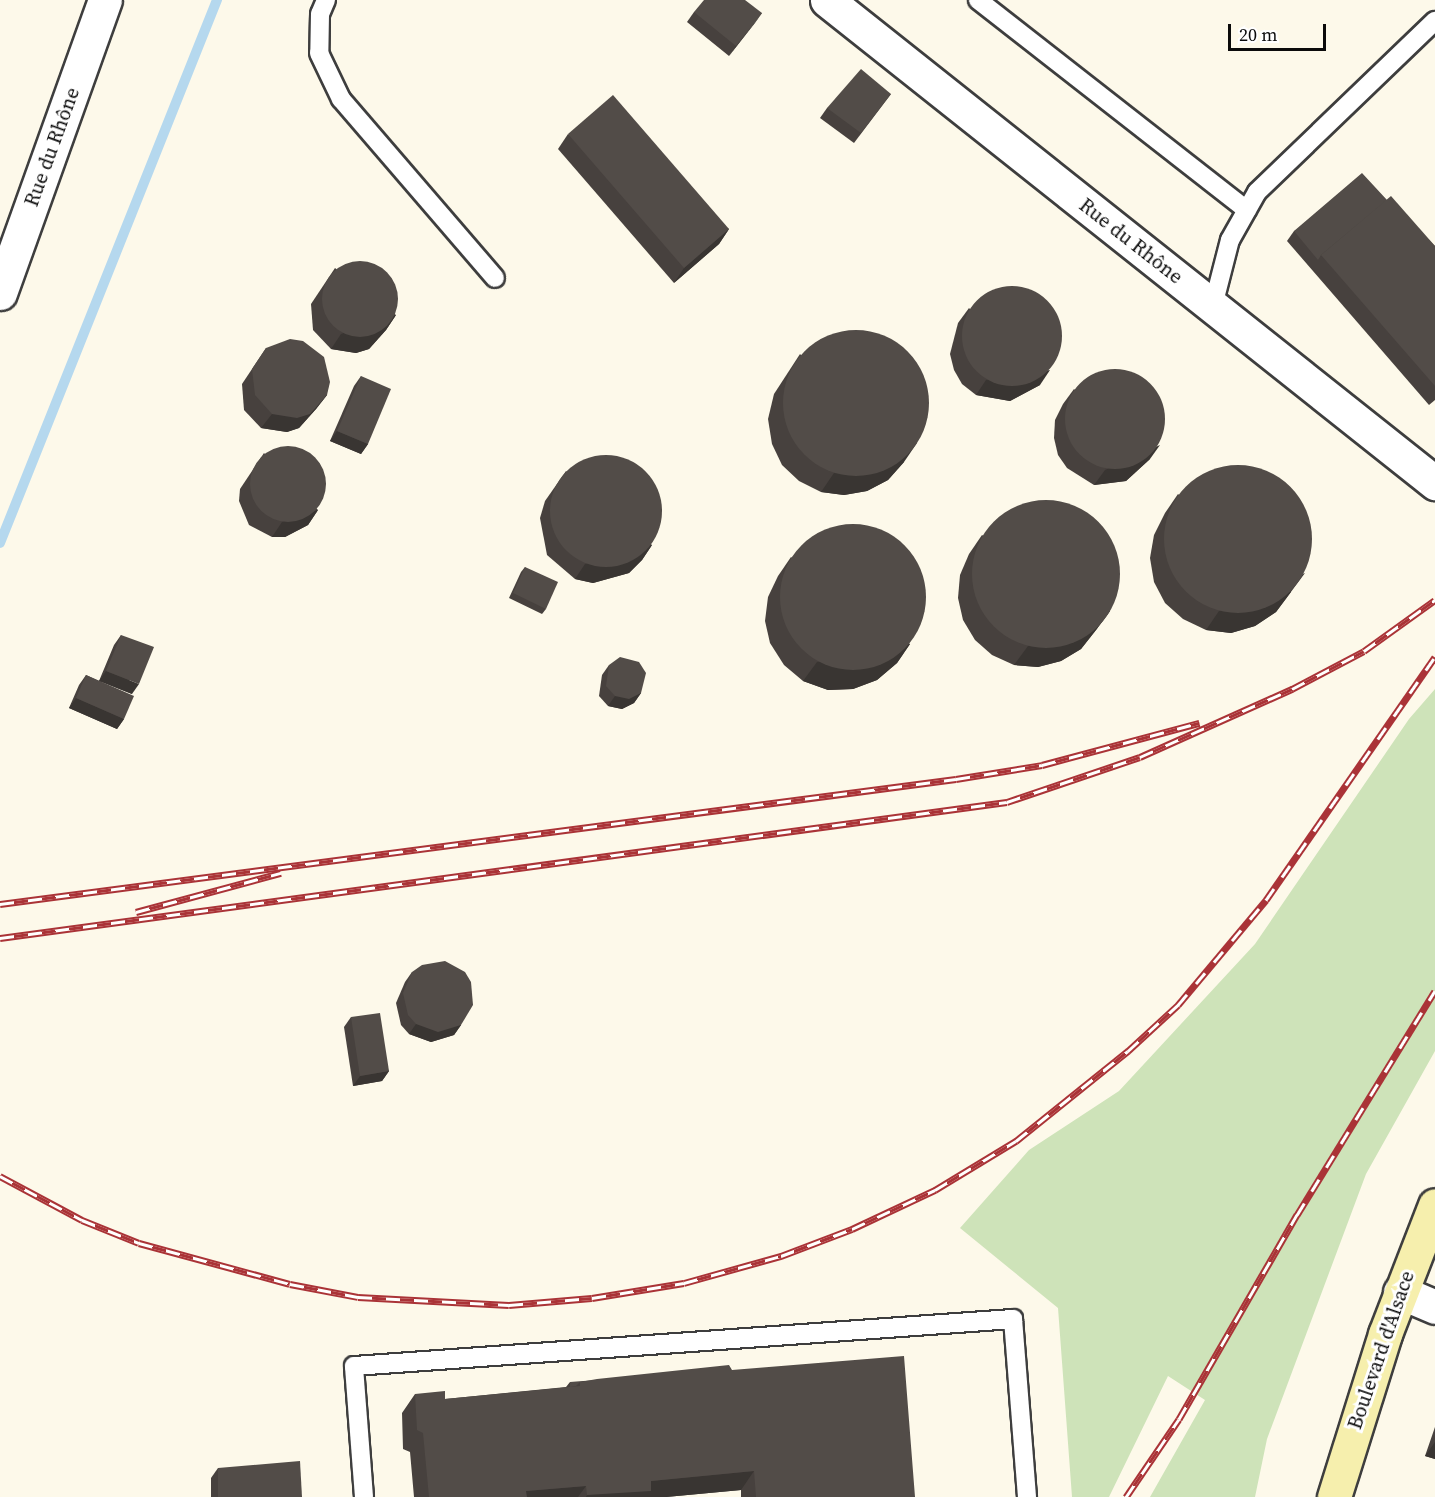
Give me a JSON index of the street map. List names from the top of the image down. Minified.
{"streets":{"street":["Rue du Rhône","Boulevard d'Alsace"]},"scale_bar":"20 m"}
